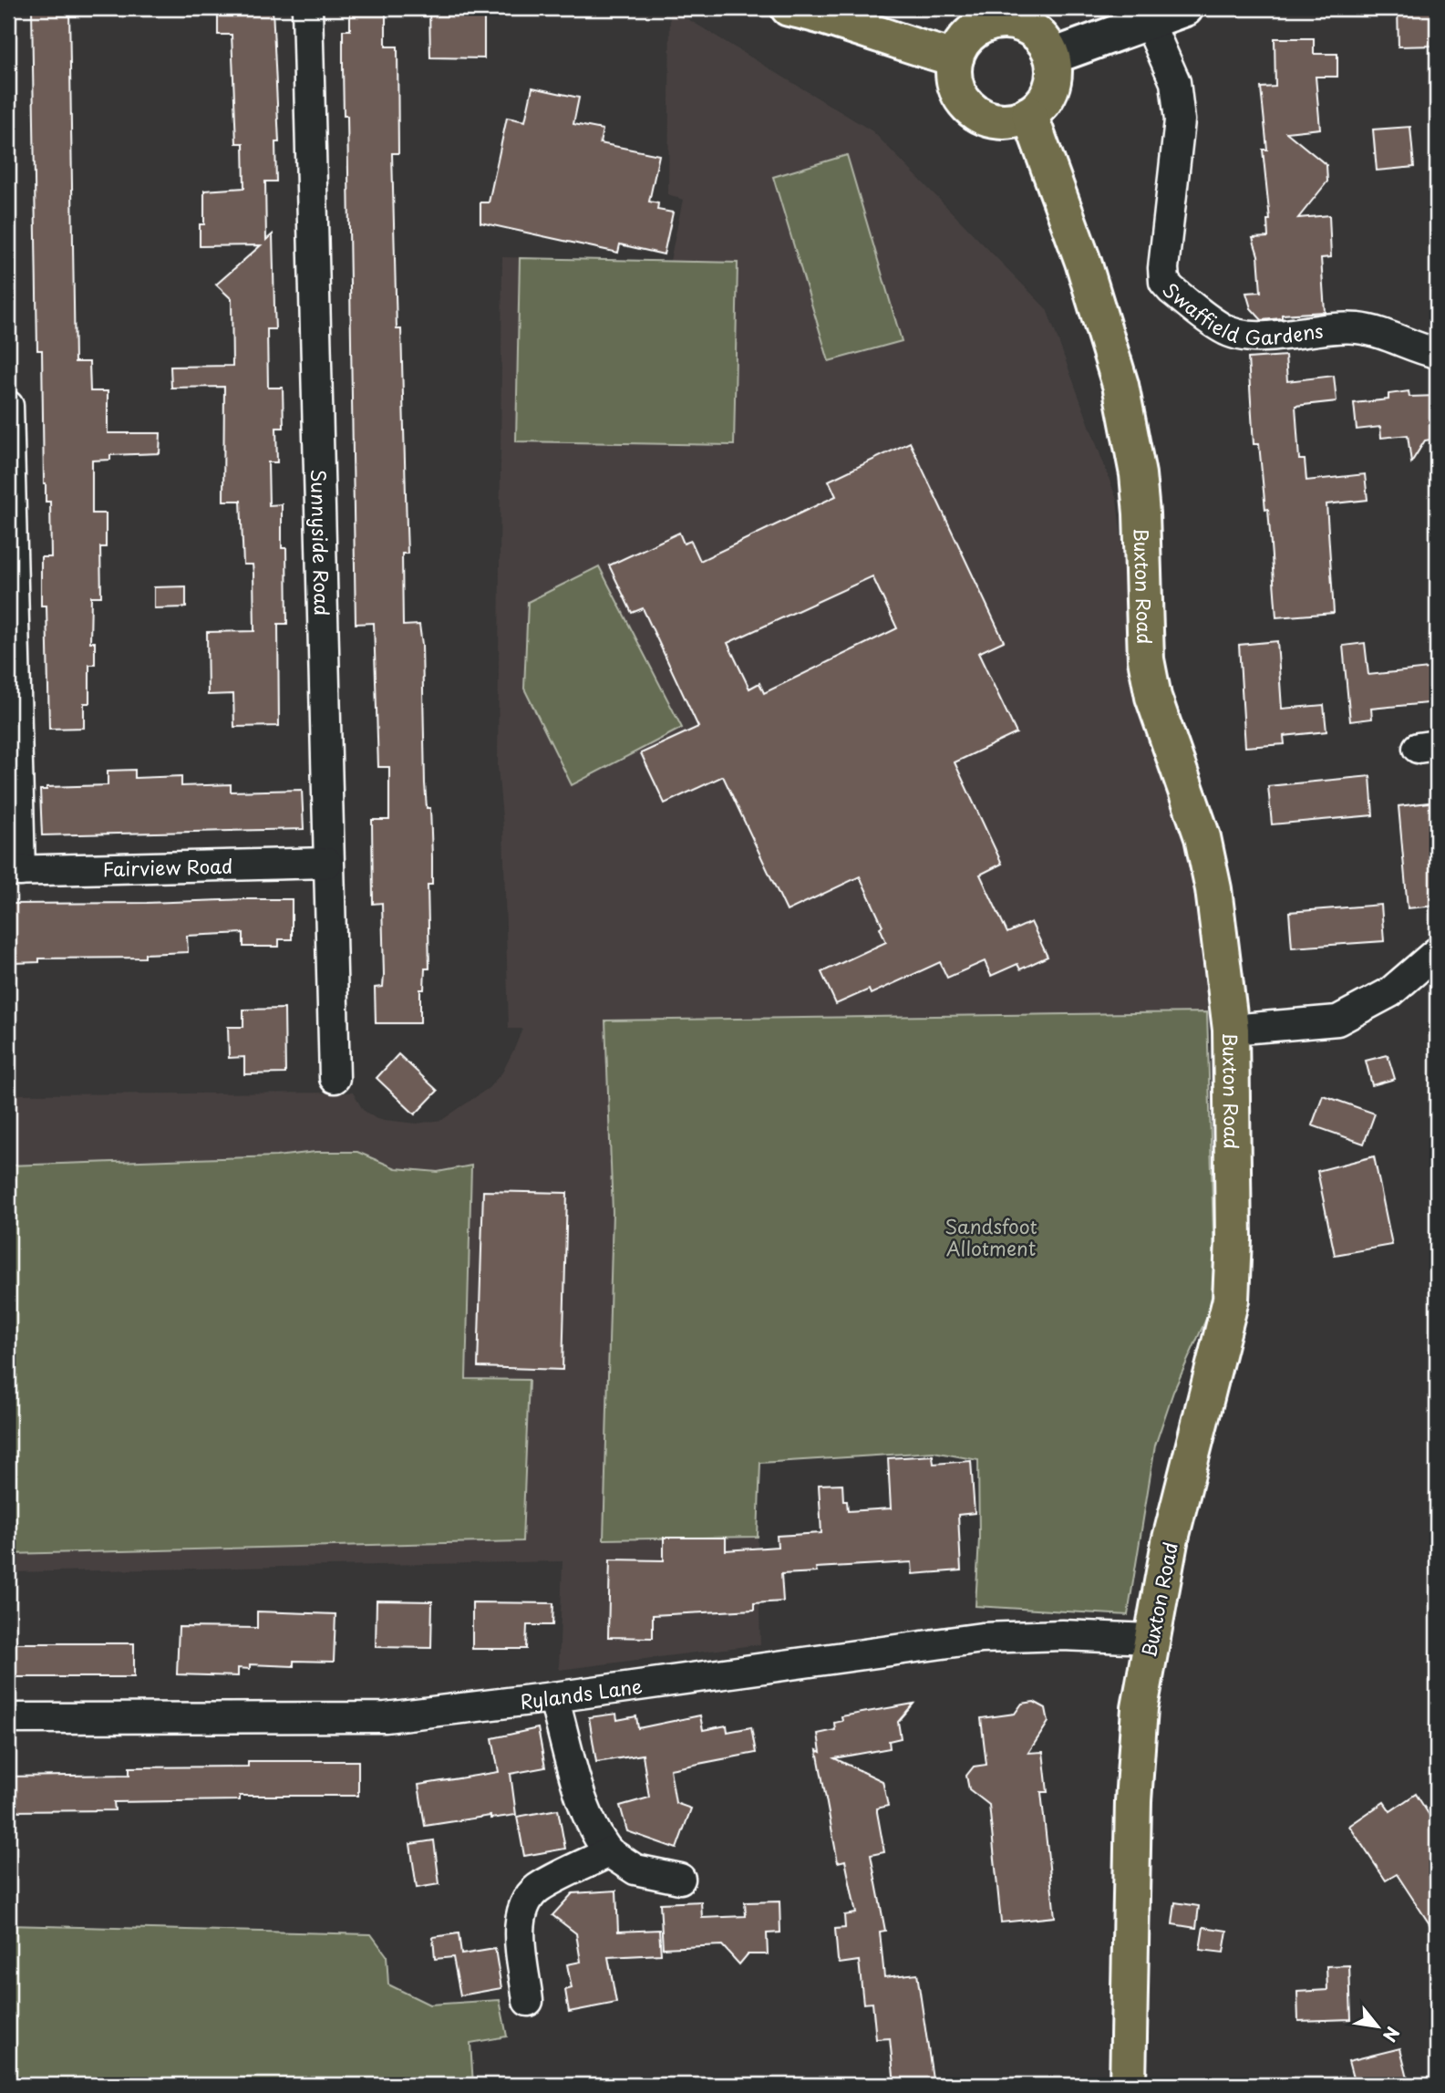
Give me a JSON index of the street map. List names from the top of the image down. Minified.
{"streets":{"highway":["Buxton Road"],"street":["Swaffield Gardens","Sunnyside Road","Fairview Road","Rylands Lane"]},"crossings":[["Sunnyside Road","Fairview Road"],["Buxton Road","Rylands Lane"]],"parks":["Sandsfoot Allotment"],"north":"bottom right"}
